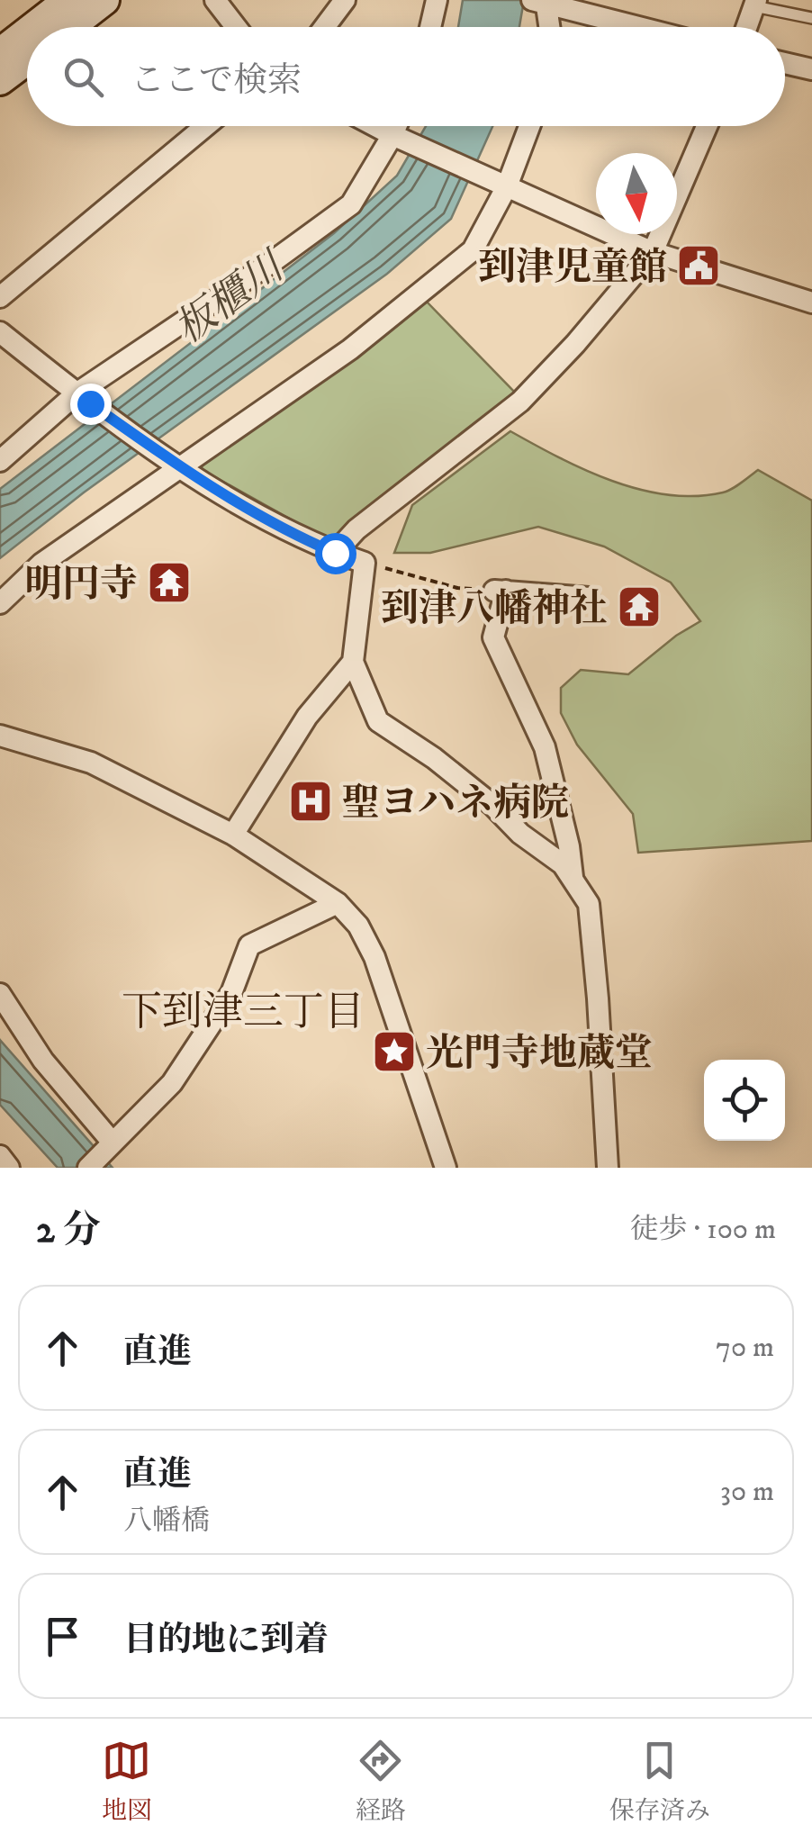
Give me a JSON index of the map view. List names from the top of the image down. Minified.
{"districts":["下到津三丁目"],"water":["板櫃川"],"places":{"public building":["到津児童館"],"temple":["明円寺","到津八幡神社"],"hospital":["聖ヨハネ病院"],"place":["光門寺地蔵堂"]},"north":"bottom","page":{"search":"ここで検索","heading":["2 分","徒歩 · 100 m"],"list":[["直進","70 m"],["直進","八幡橋","30 m"],"目的地に到着"],"nav":["地図","経路","保存済み"]}}
